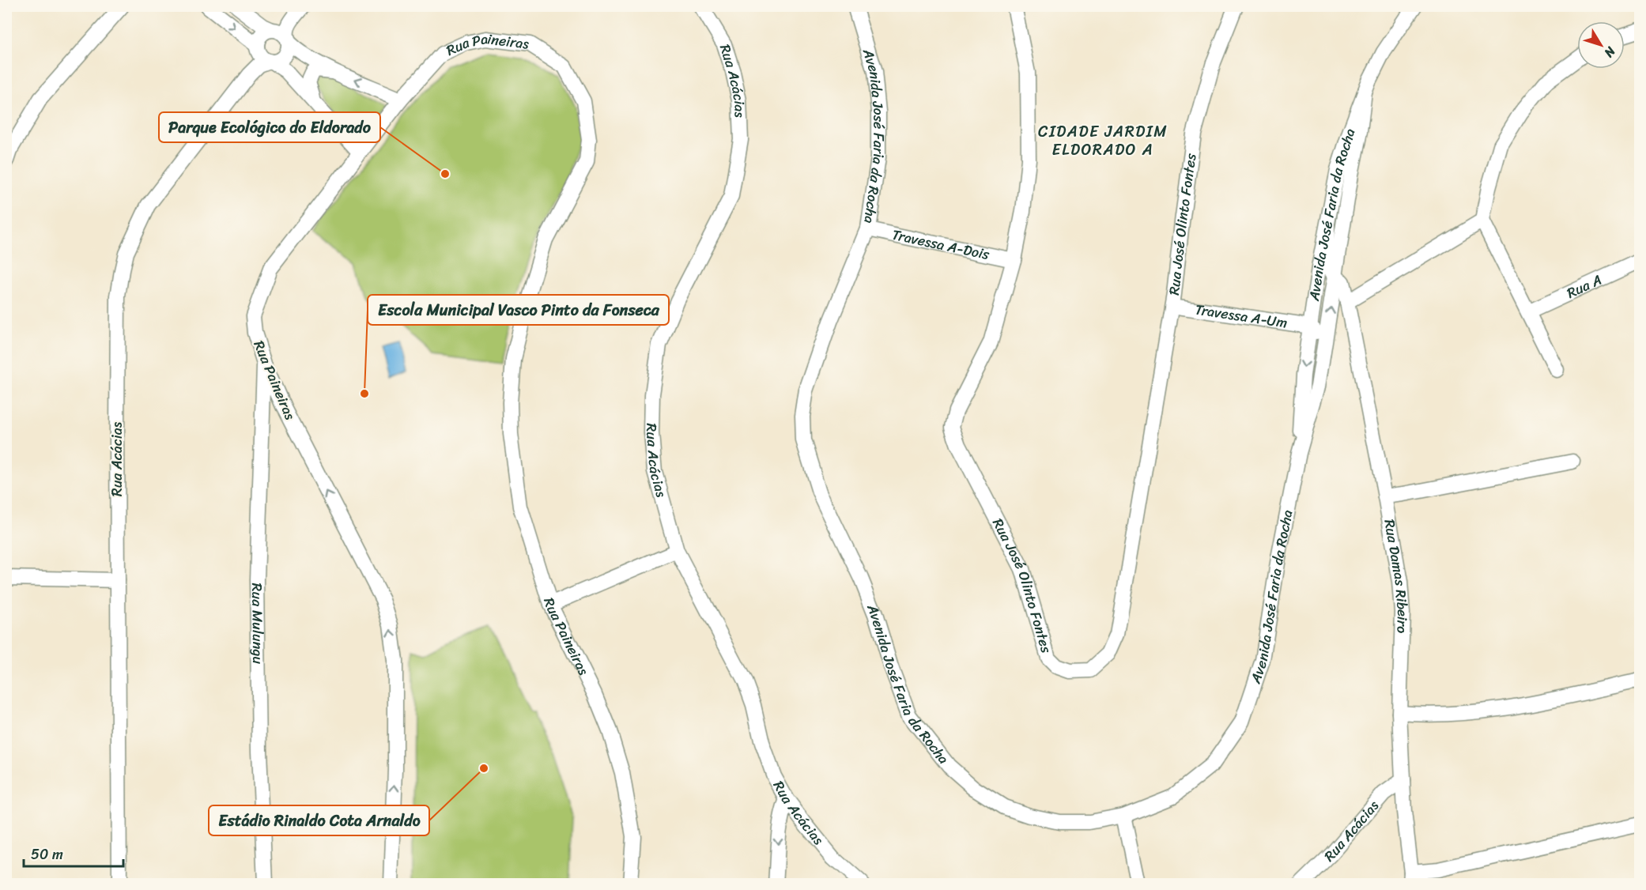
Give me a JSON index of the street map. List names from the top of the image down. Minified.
{"streets":{"street":["Rua Paineiras","Rua Acácias","Avenida José Faria da Rocha","Rua José Olinto Fontes","Travessa A-Dois","Rua A","Travessa A-Um","Rua Damas Ribeiro","Rua Mulungu"]},"crossings":[["Rua Paineiras","Rua Mulungu"],["Rua Acácias","Rua Damas Ribeiro"],["Avenida José Faria da Rocha","Travessa A-Dois"],["Avenida José Faria da Rocha","Travessa A-Um"],["Avenida José Faria da Rocha","Rua Damas Ribeiro"],["Rua José Olinto Fontes","Travessa A-Dois"],["Rua José Olinto Fontes","Travessa A-Um"]],"districts":["CIDADE JARDIM ELDORADO A"],"places":["Parque Ecológico do Eldorado","Escola Municipal Vasco Pinto da Fonseca","Estádio Rinaldo Cota Arnaldo"],"scale_bar":"50 m","north":"bottom right"}
